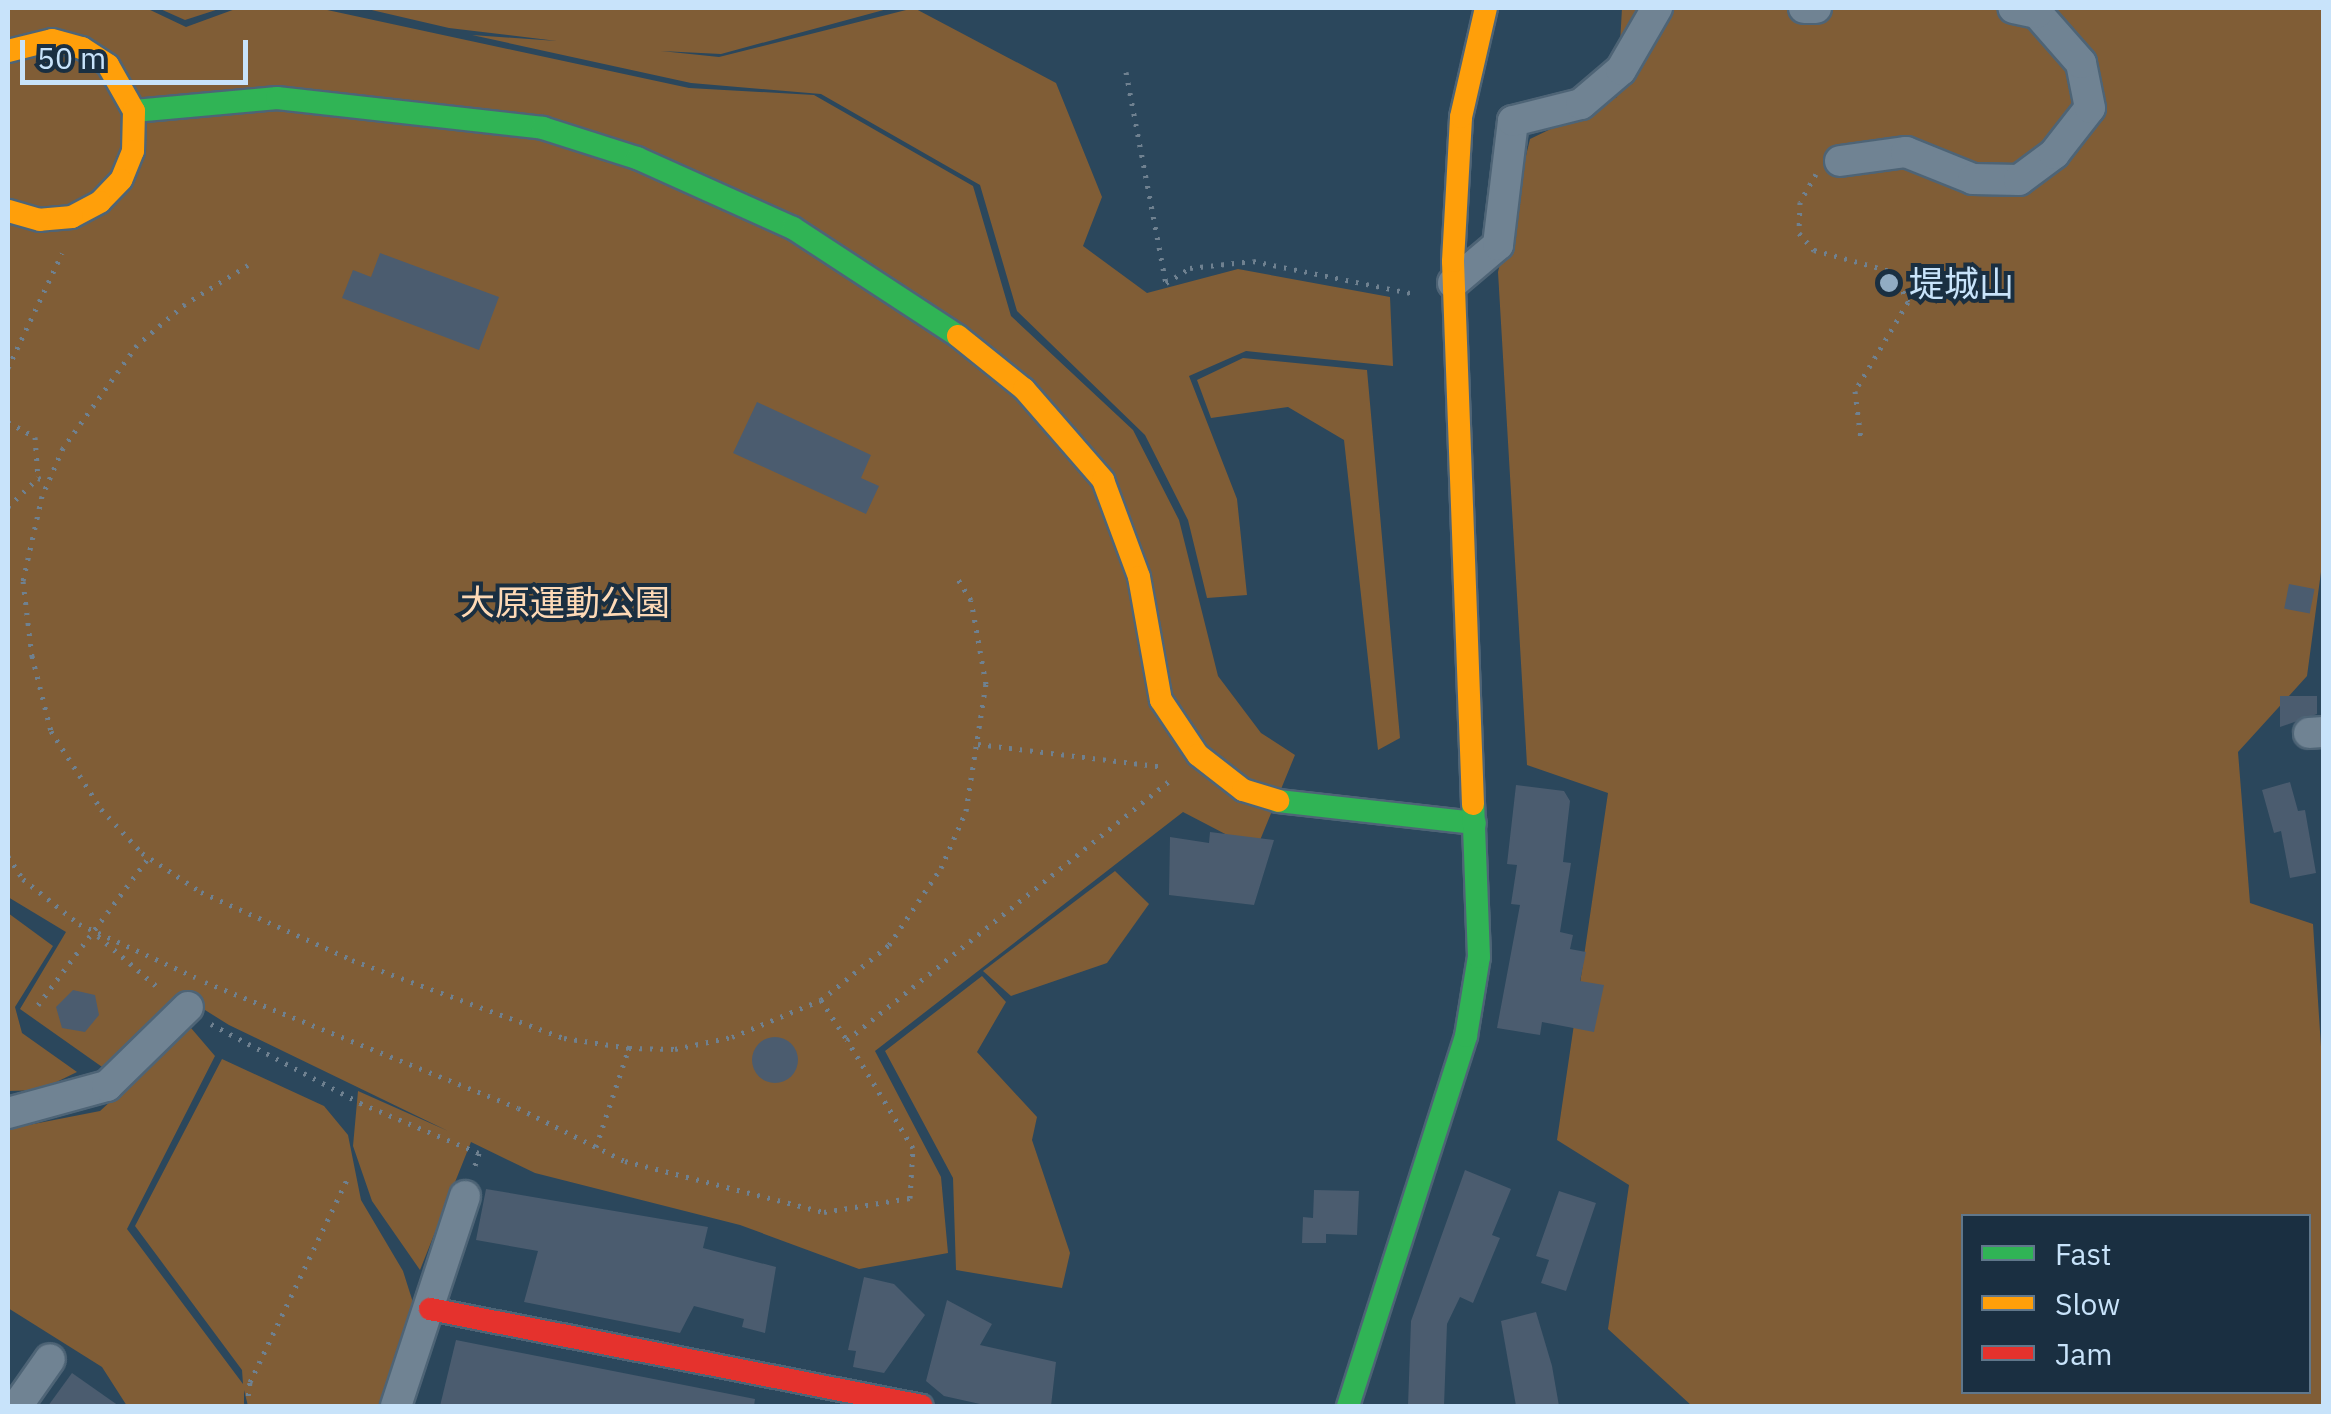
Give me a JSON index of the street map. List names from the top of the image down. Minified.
{"parks":["大原運動公園"],"places":["堤城山"],"legend":["Fast","Slow","Jam"],"scale_bar":"50 m"}
